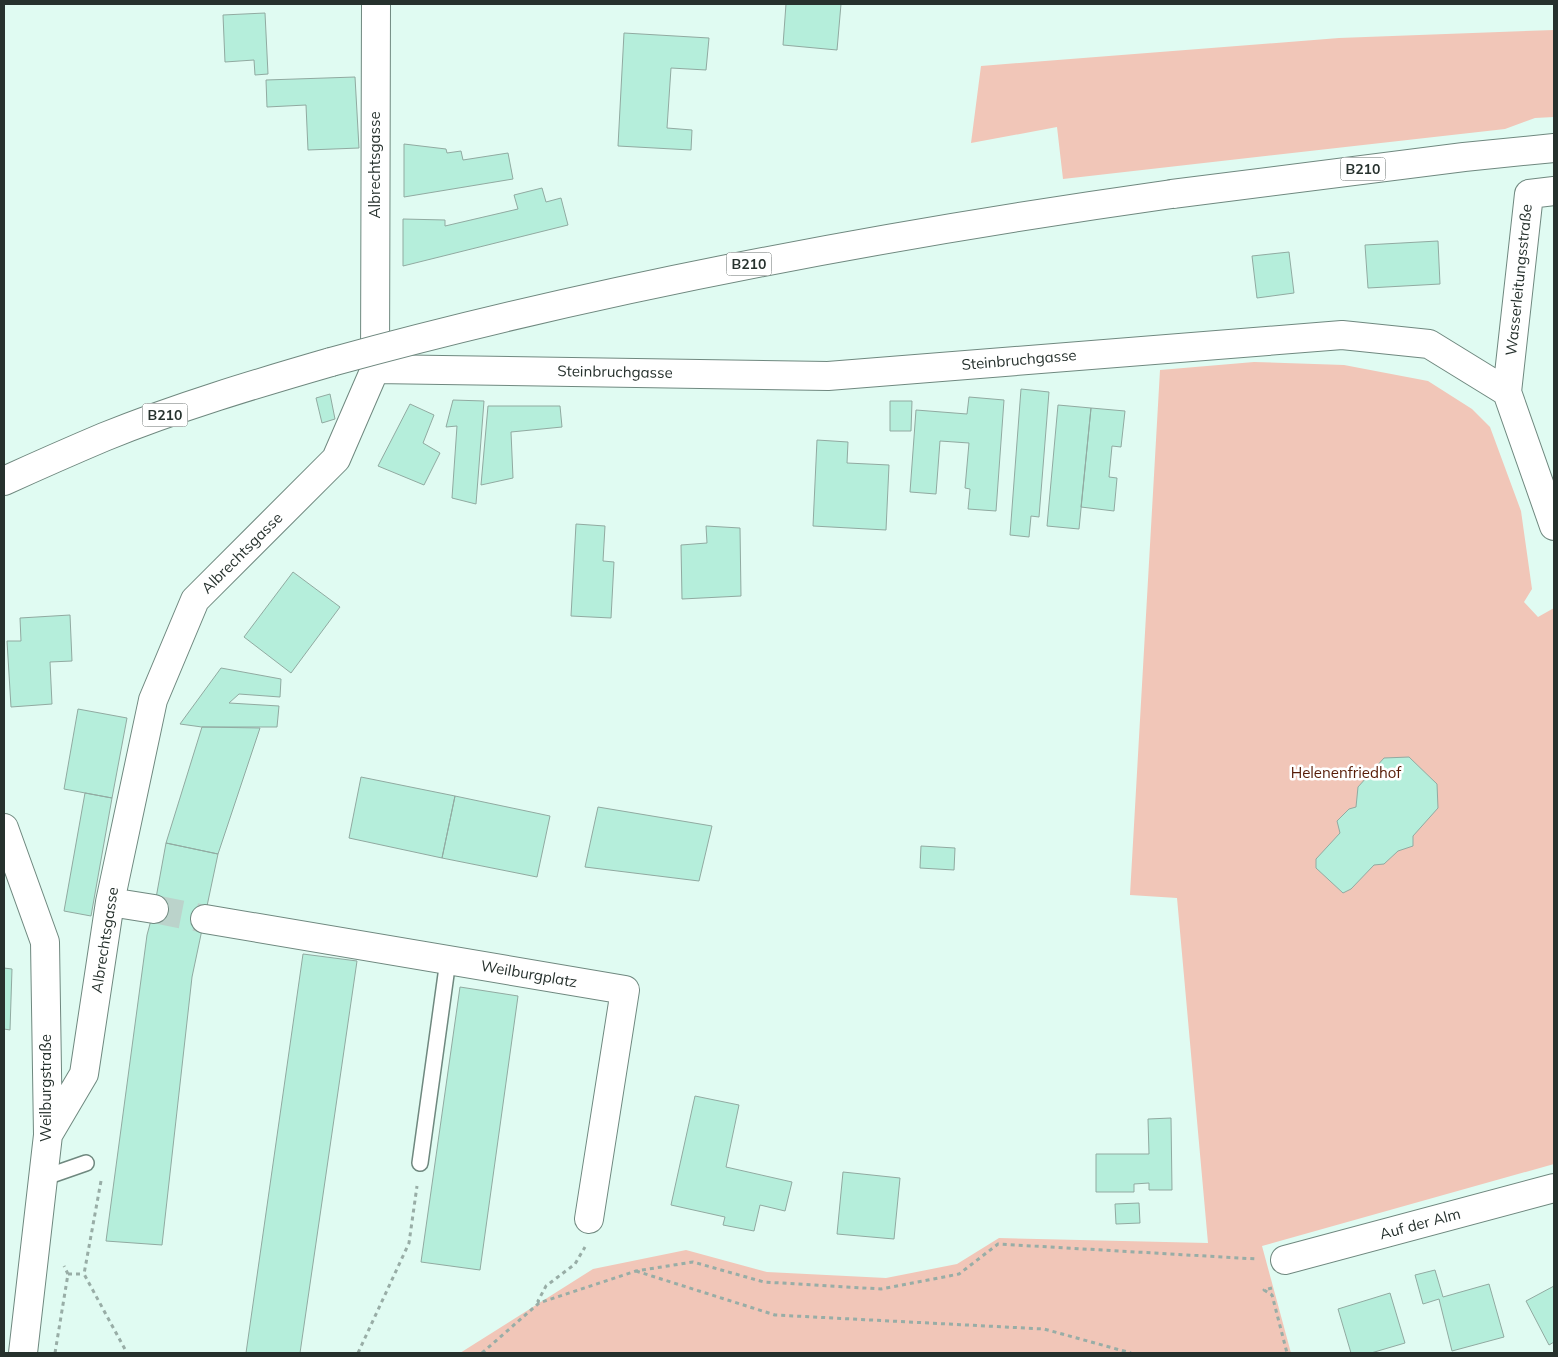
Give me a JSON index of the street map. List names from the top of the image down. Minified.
{"streets":{"street":["Albrechtsgasse","B210","Wasserleitungsstraße","Steinbruchgasse","Weilburgplatz","Weilburgstraße","Auf der Alm"]},"crossings":[["Albrechtsgasse","Steinbruchgasse"],["Albrechtsgasse","Weilburgstraße"],["Wasserleitungsstraße","Steinbruchgasse"]],"parks":["Helenenfriedhof"]}
